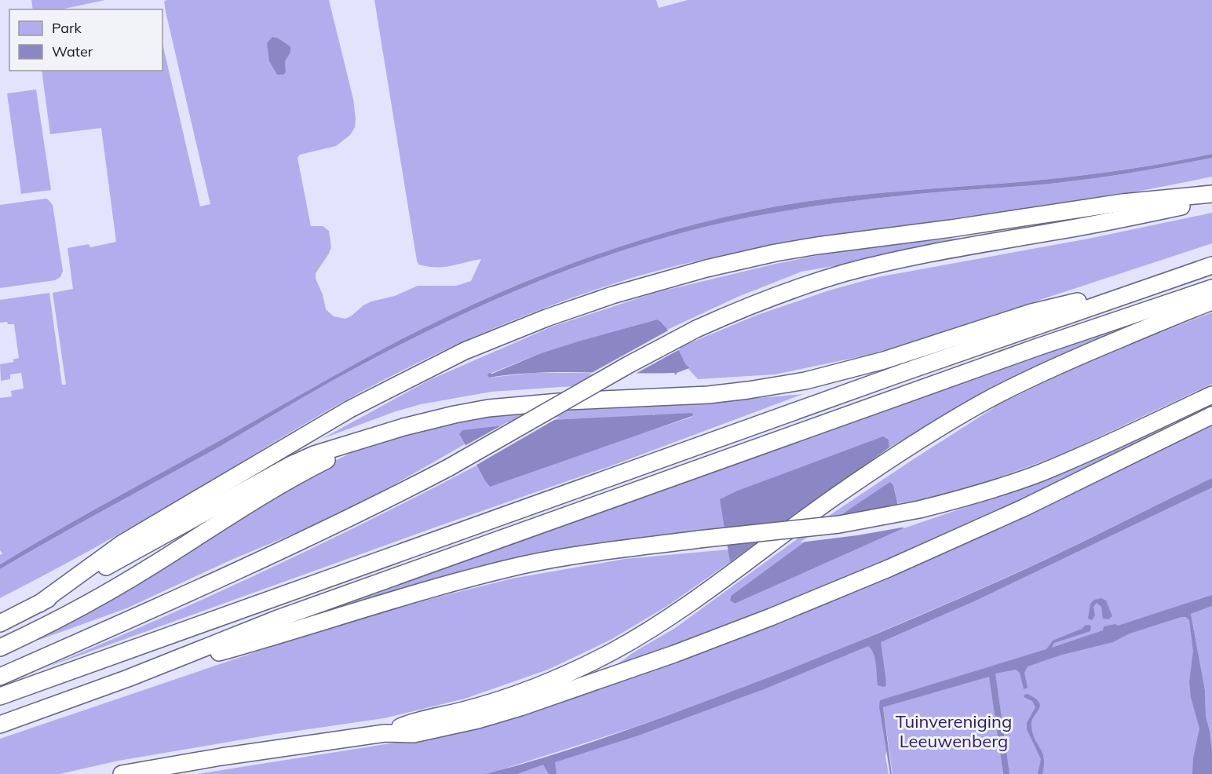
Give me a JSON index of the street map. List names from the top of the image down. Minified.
{"parks":["Tuinvereniging Leeuwenberg"],"legend":["Park","Water"]}
